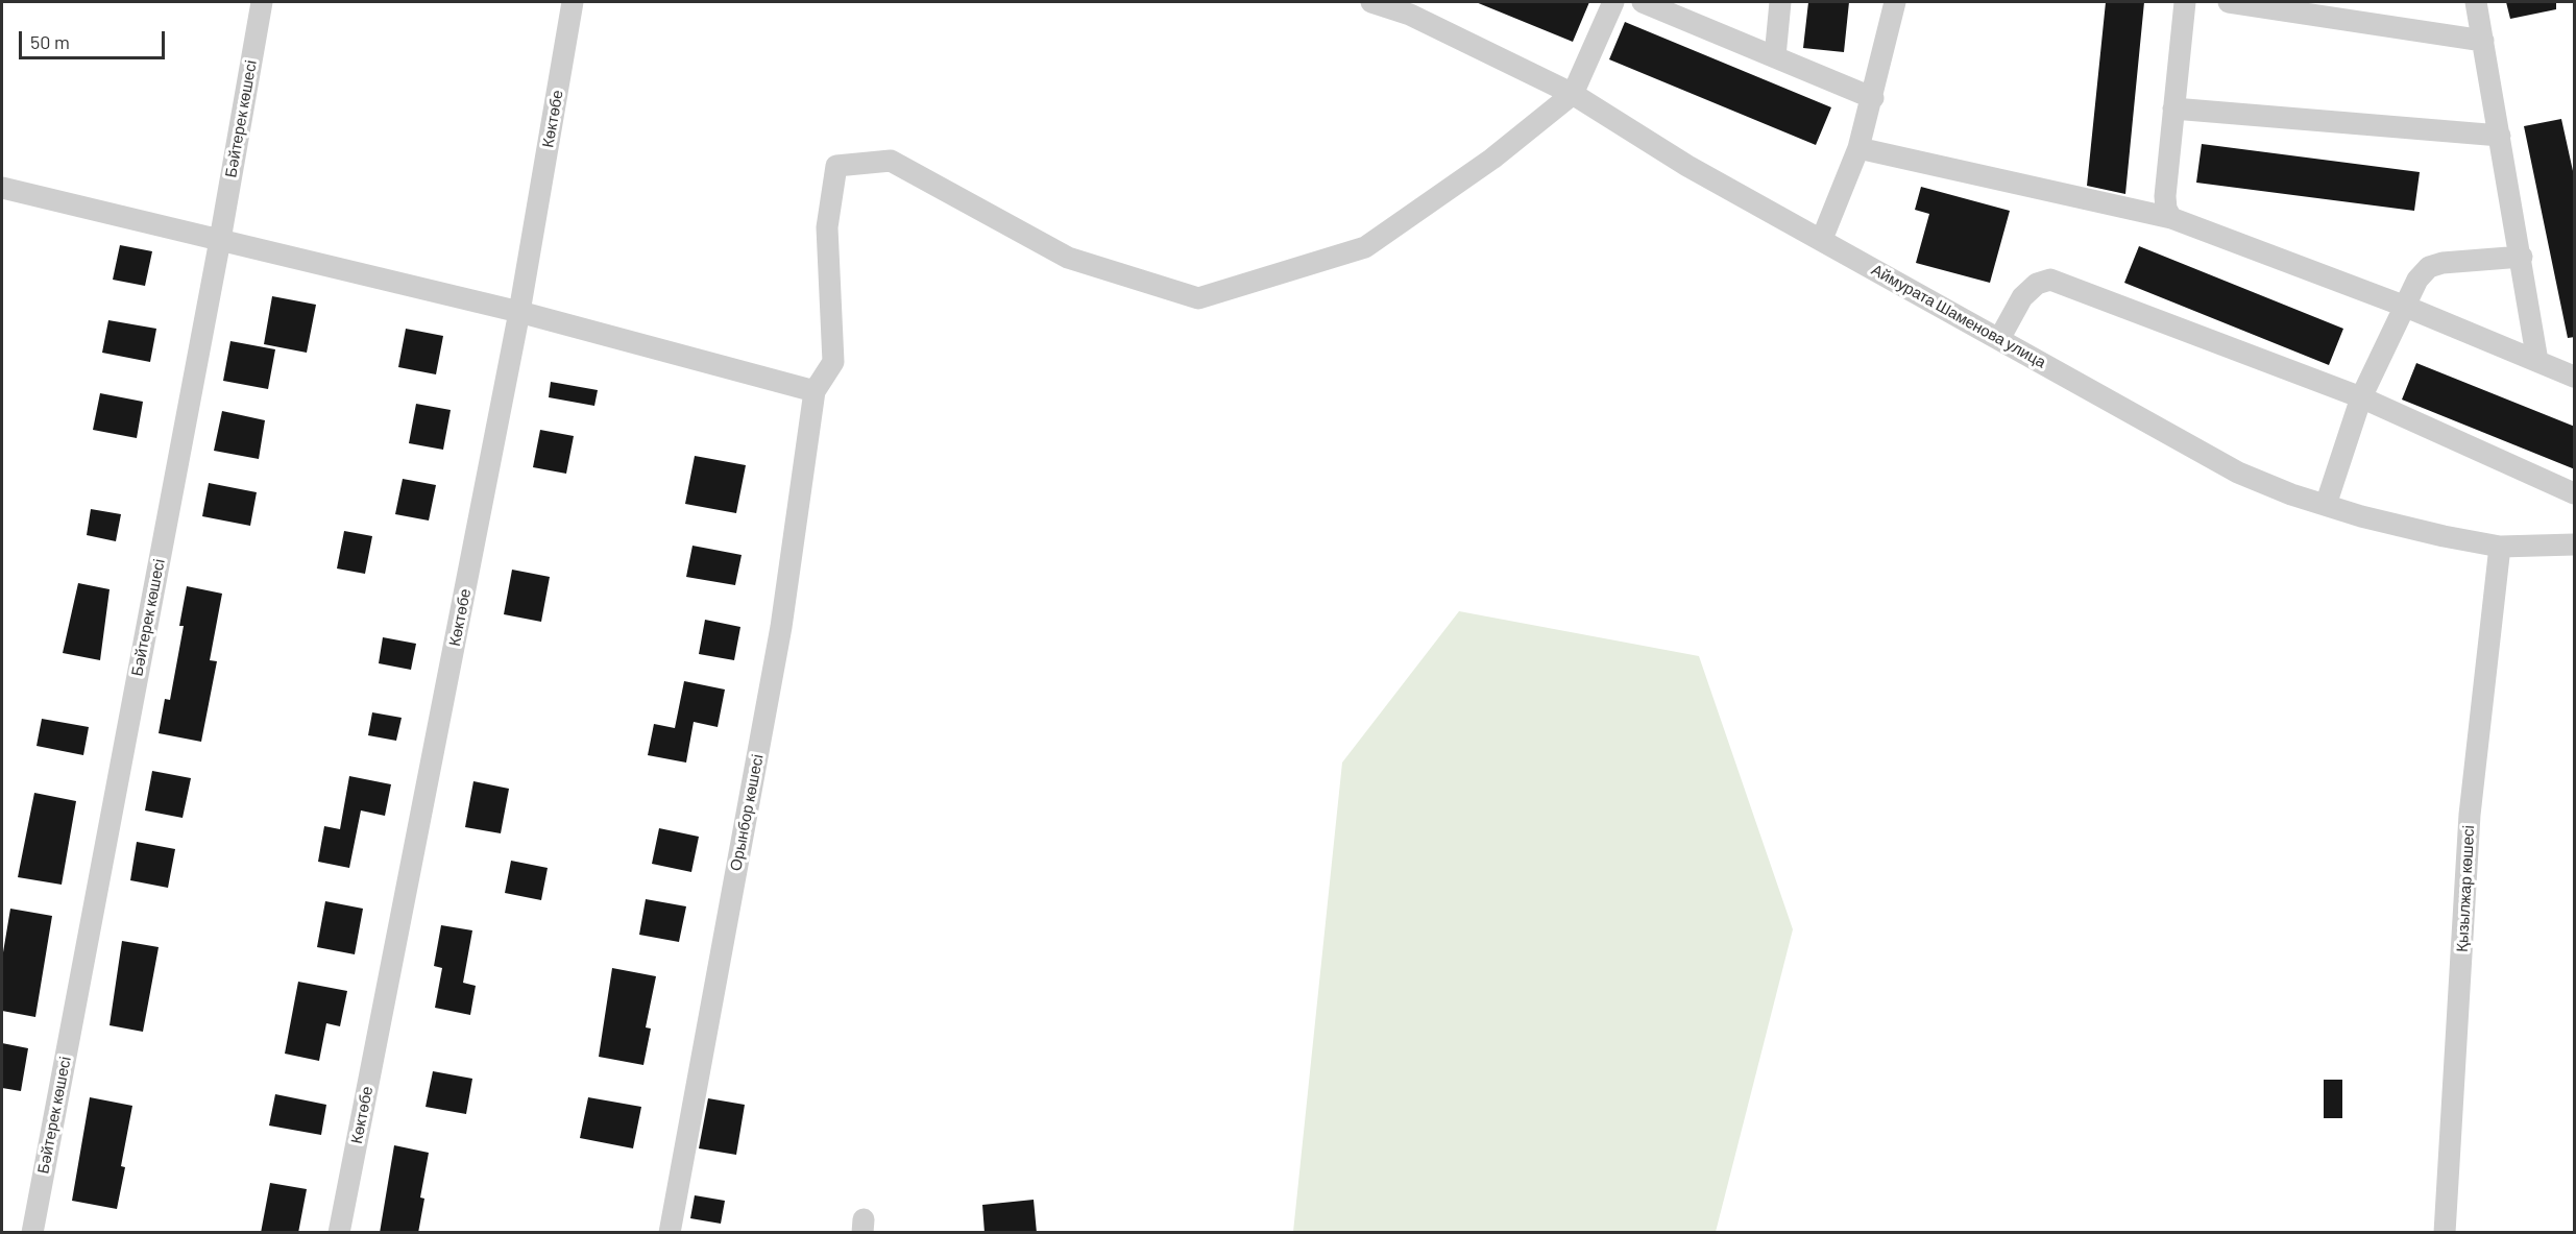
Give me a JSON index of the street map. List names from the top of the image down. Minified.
{"streets":{"street":["Бәйтерек көшесі","Көктөбе","Аймурата Шаменова улица","Орынбор көшесі","Қызылжар көшесі"]},"crossings":[["Аймурата Шаменова улица","Қызылжар көшесі"]],"scale_bar":"50 m"}
